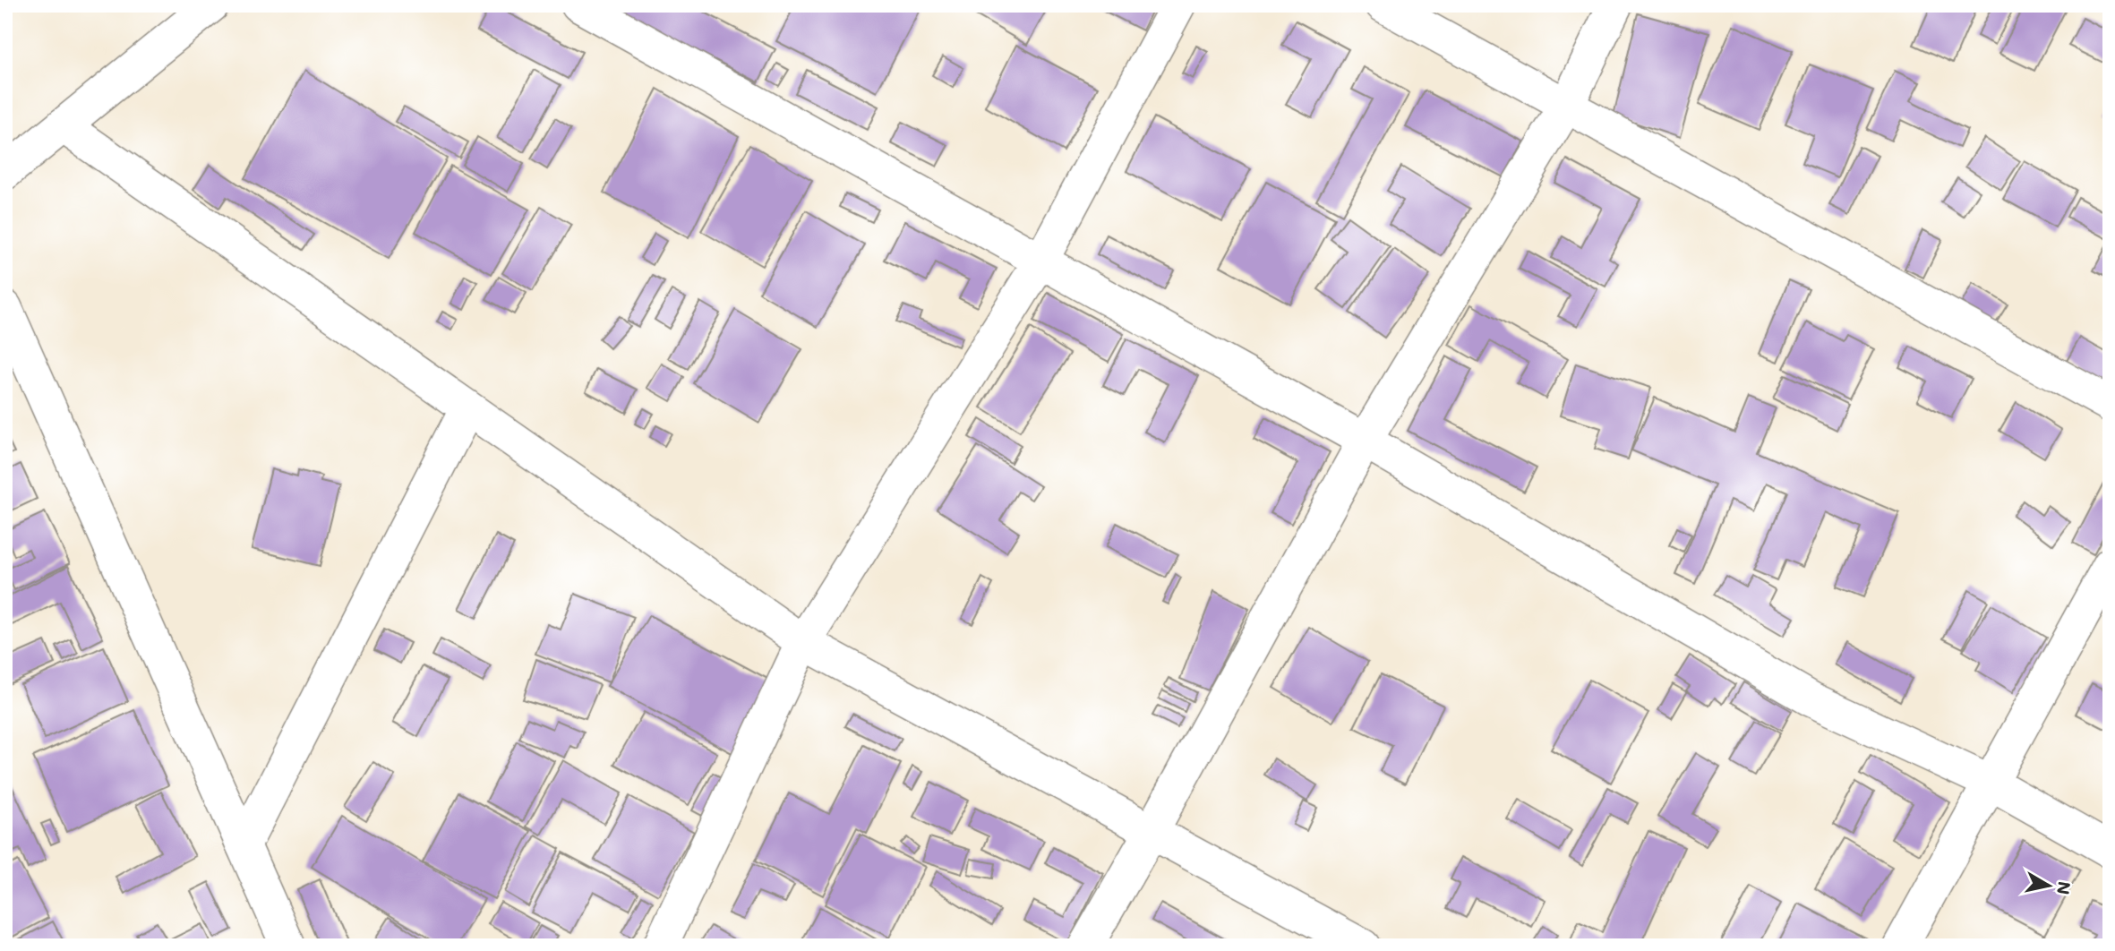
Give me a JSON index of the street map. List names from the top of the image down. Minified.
{"north":"right"}
